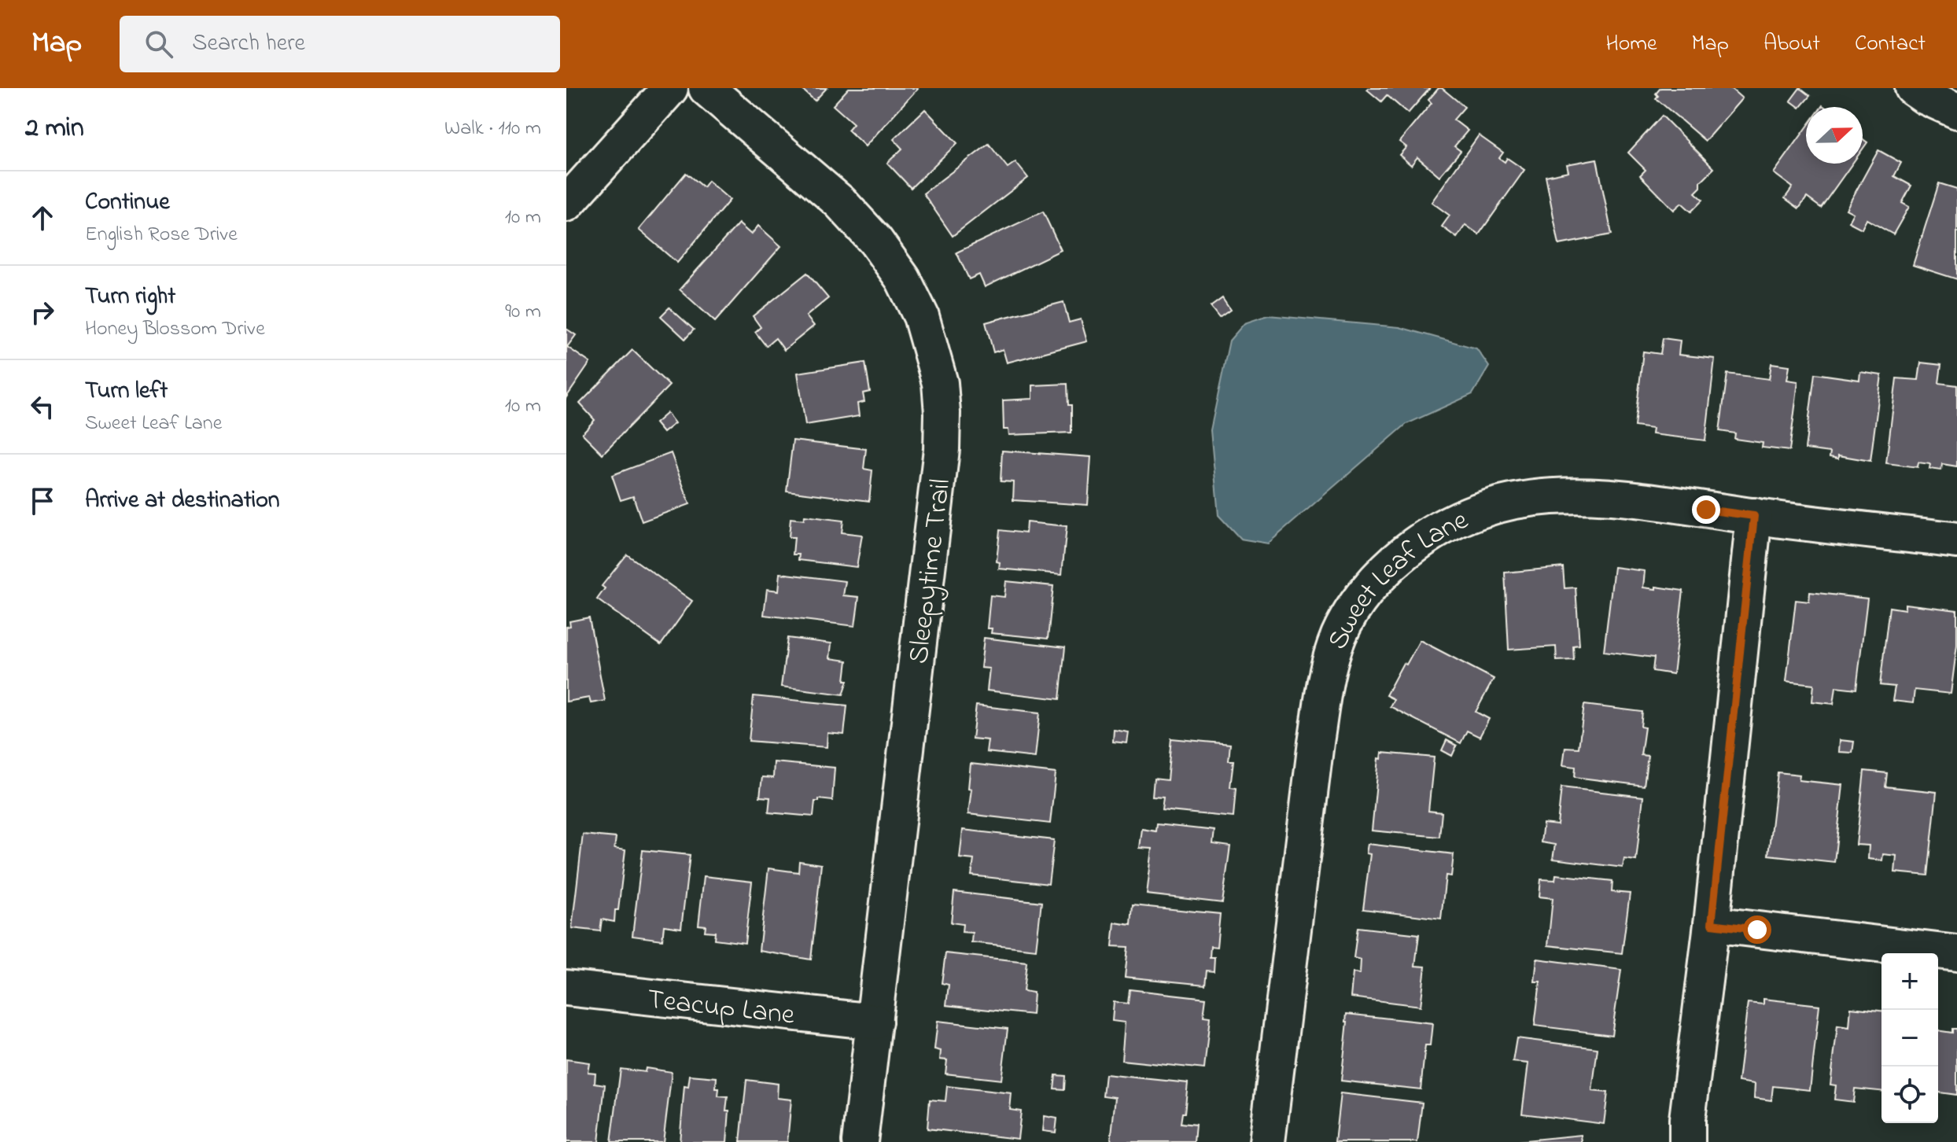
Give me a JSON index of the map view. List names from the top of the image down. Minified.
{"streets":{"street":["Sleepytime Trail","Sweet Leaf Lane","Teacup Lane"]},"crossings":[["Sleepytime Trail","Teacup Lane"]],"north":"right","page":{"header":"Map","search":"Search here","nav":["Home","Map","About","Contact"],"heading":["2 min","Walk · 110 m"],"list":[["Continue","English Rose Drive","10 m"],["Turn right","Honey Blossom Drive","90 m"],["Turn left","Sweet Leaf Lane","10 m"],"Arrive at destination"],"map_buttons":["+","−"]}}
